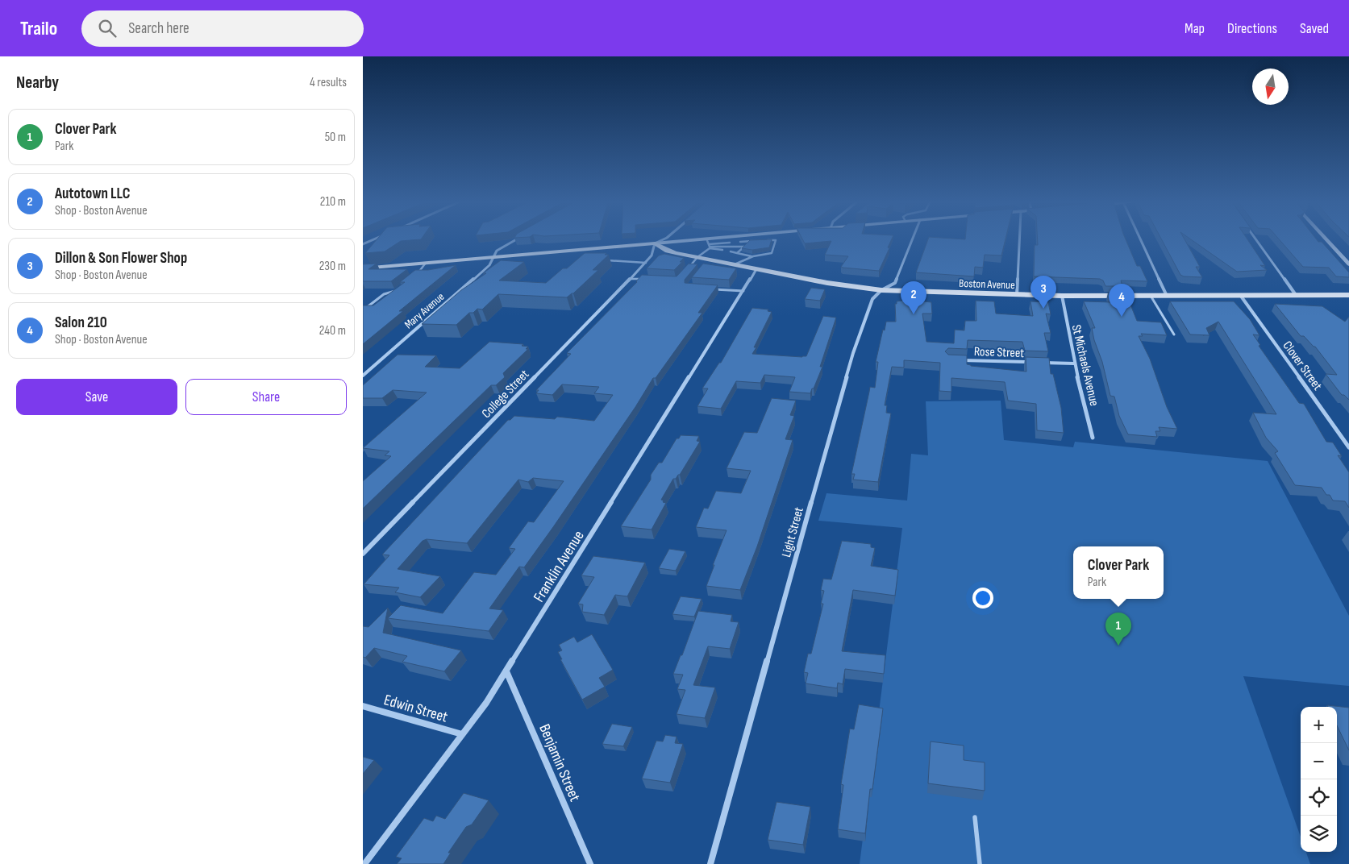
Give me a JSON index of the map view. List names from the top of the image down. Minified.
{"streets":{"main road":["Boston Avenue"],"street":["Mary Avenue","Rose Street","St Michaels Avenue","Clover Street","College Street","Light Street","Franklin Avenue","Edwin Street","Benjamin Street"]},"crossings":[["Boston Avenue","St Michaels Avenue"],["Boston Avenue","Clover Street"],["Boston Avenue","College Street"],["Boston Avenue","Light Street"],["Boston Avenue","Franklin Avenue"],["Rose Street","St Michaels Avenue"],["Franklin Avenue","Edwin Street"],["Franklin Avenue","Benjamin Street"]],"north":"bottom","page":{"header":"Trailo","search":"Search here","nav":["Map","Directions","Saved"],"heading":["Nearby","4 results"],"list":[{"mark":"1","name":"Clover Park","note":"Park","value":"50 m"},{"mark":"2","name":"Autotown LLC","note":"Shop · Boston Avenue","value":"210 m"},{"mark":"3","name":"Dillon & Son Flower Shop","note":"Shop · Boston Avenue","value":"230 m"},{"mark":"4","name":"Salon 210","note":"Shop · Boston Avenue","value":"240 m"}],"pins":["3","2","4","1"],"buttons":["Save","Share"],"popup":["Clover Park","Park"],"map_buttons":["+","−"]}}
